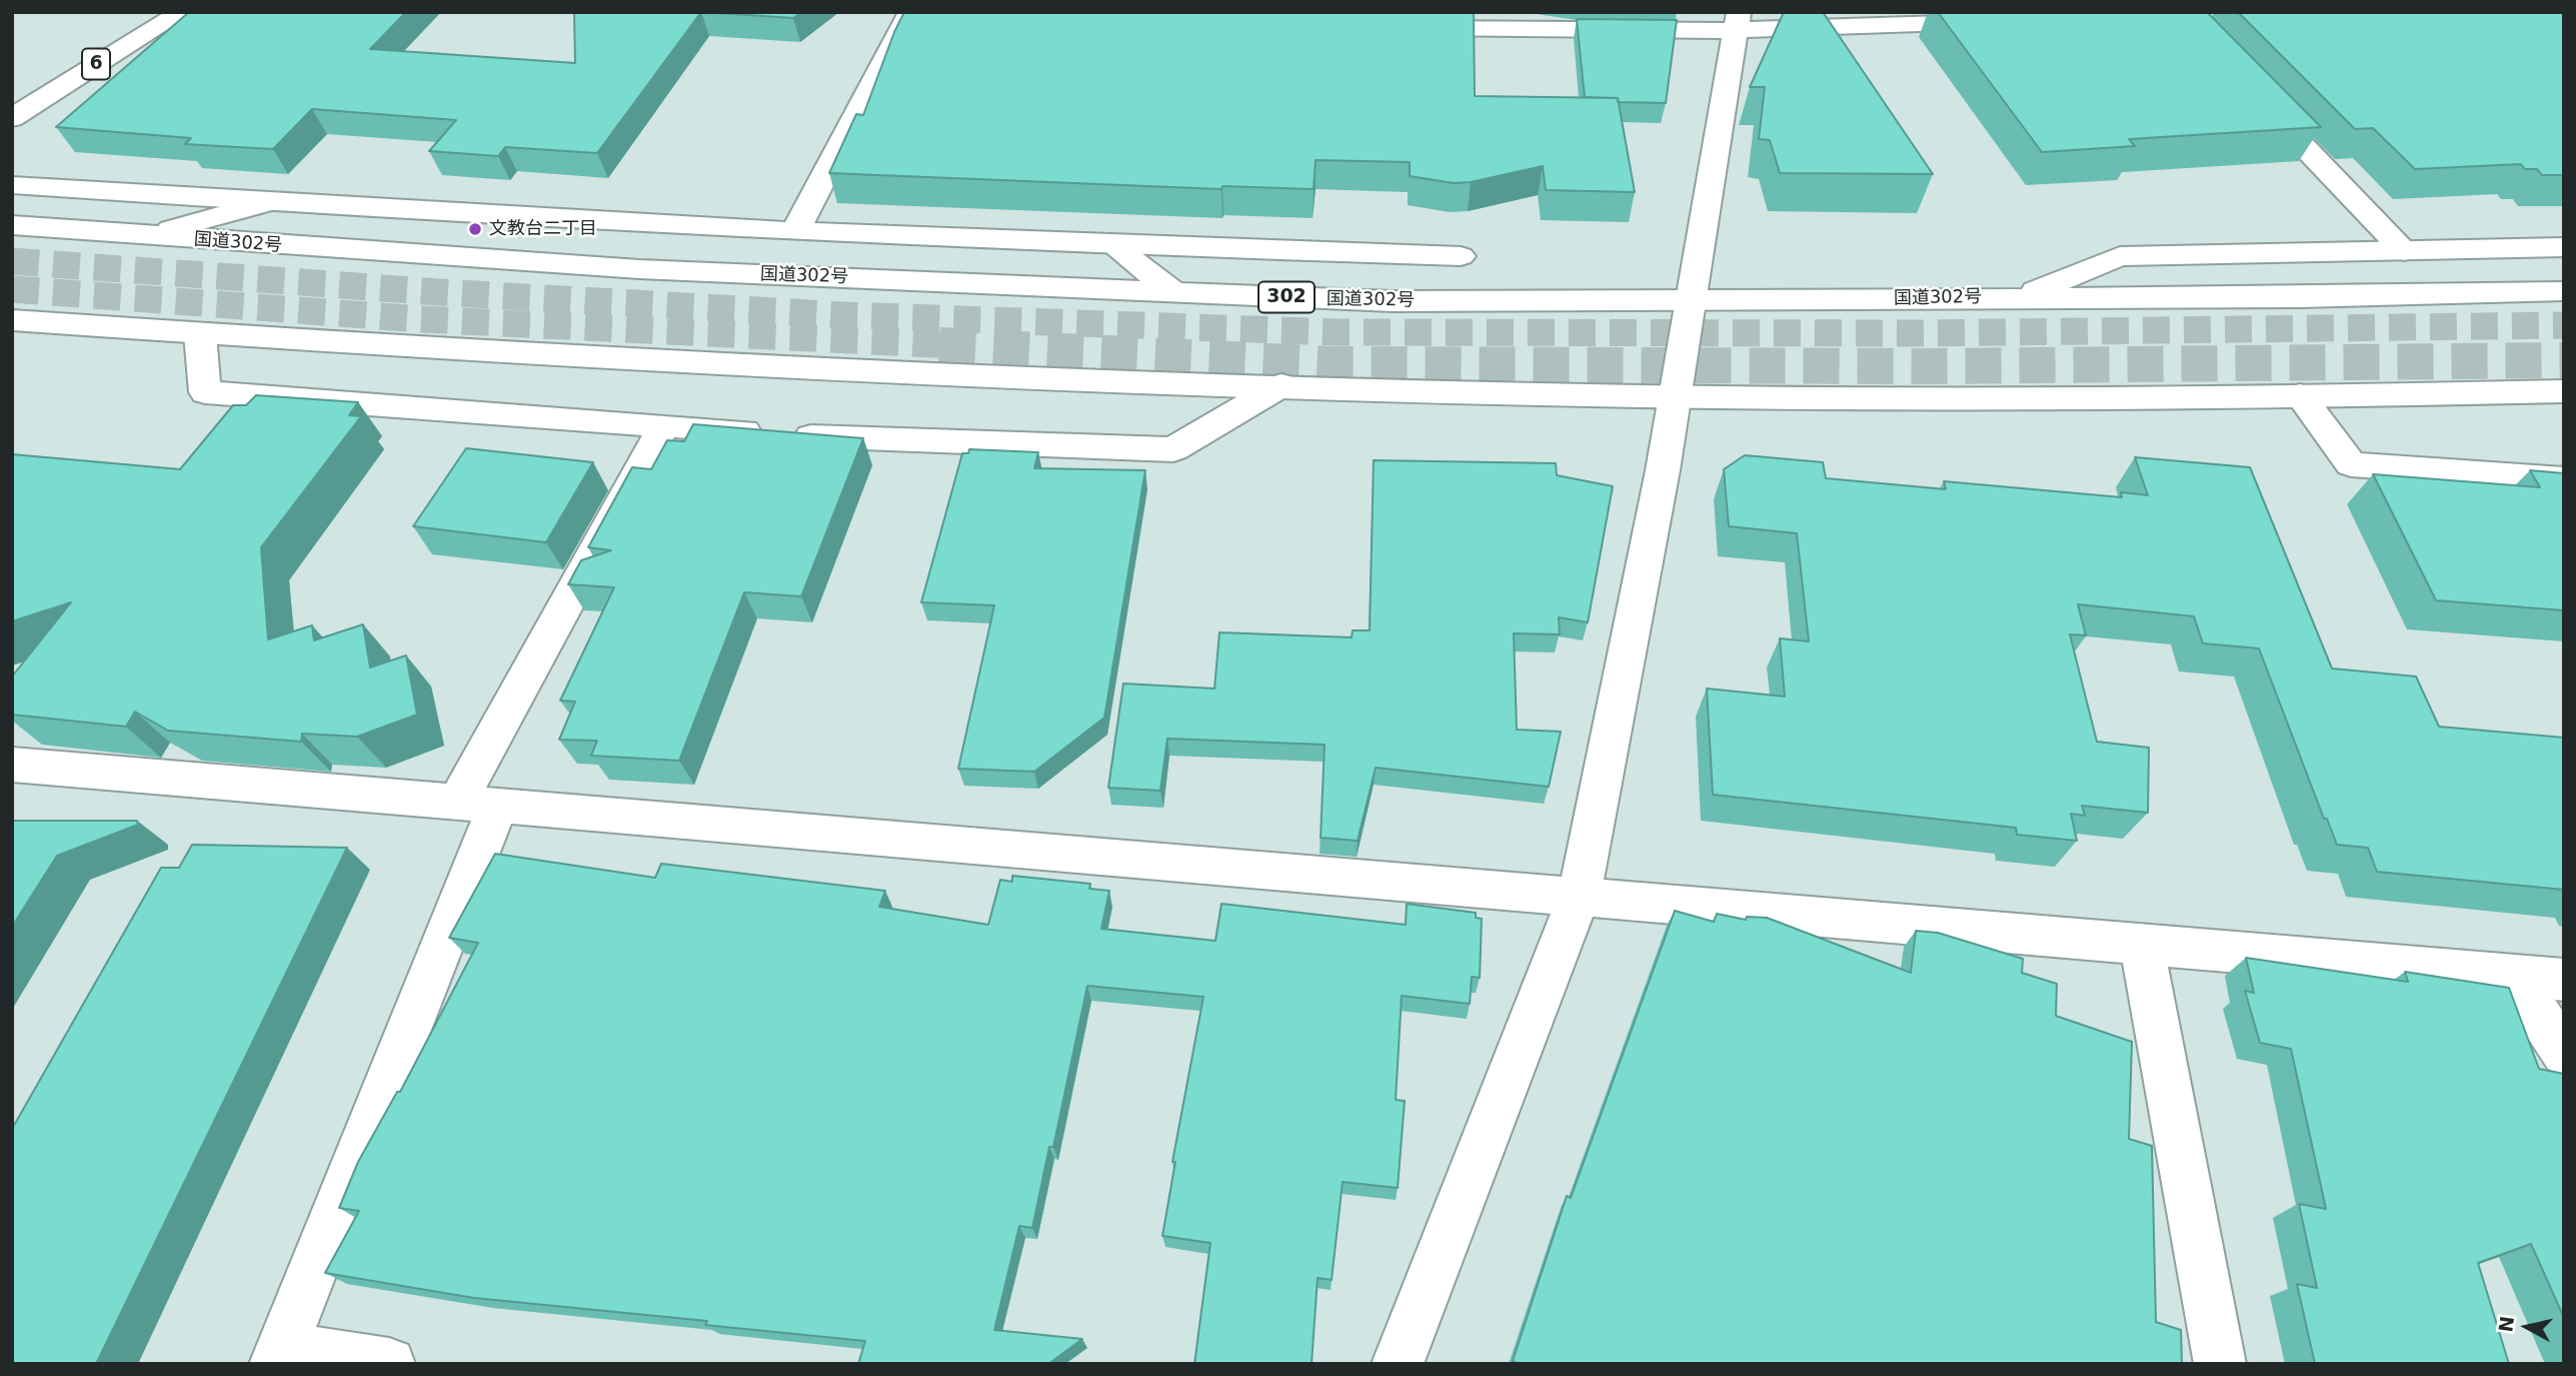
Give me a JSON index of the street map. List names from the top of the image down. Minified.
{"streets":{"main road":["6","国道302号","302"]},"places":["文教台二丁目"],"north":"left"}
